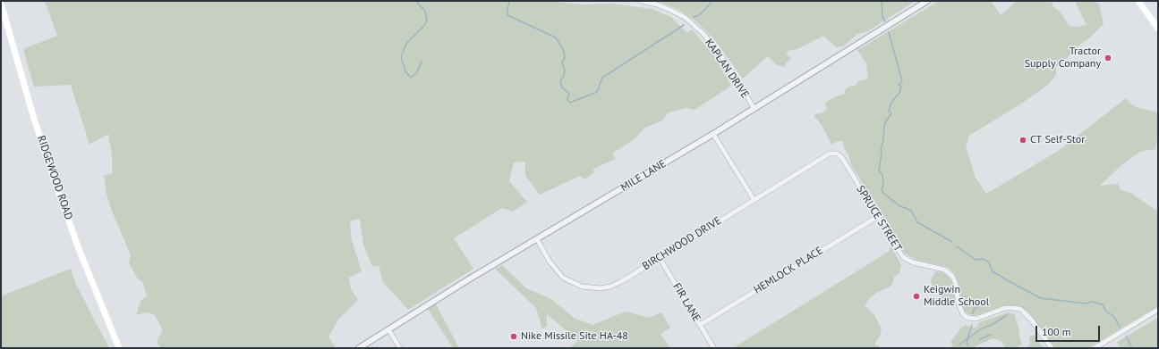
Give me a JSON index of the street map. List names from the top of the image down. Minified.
{"streets":{"main road":["RIDGEWOOD ROAD"],"street":["KAPLAN DRIVE","MILE LANE","SPRUCE STREET","BIRCHWOOD DRIVE","HEMLOCK PLACE","FIR LANE"]},"crossings":[["KAPLAN DRIVE","MILE LANE"],["MILE LANE","BIRCHWOOD DRIVE"],["SPRUCE STREET","BIRCHWOOD DRIVE"],["SPRUCE STREET","HEMLOCK PLACE"],["BIRCHWOOD DRIVE","FIR LANE"],["HEMLOCK PLACE","FIR LANE"]],"places":["Tractor Supply Company","CT Self-Stor","Keigwin Middle School","Nike Missile Site HA-48"],"scale_bar":"100 m"}
